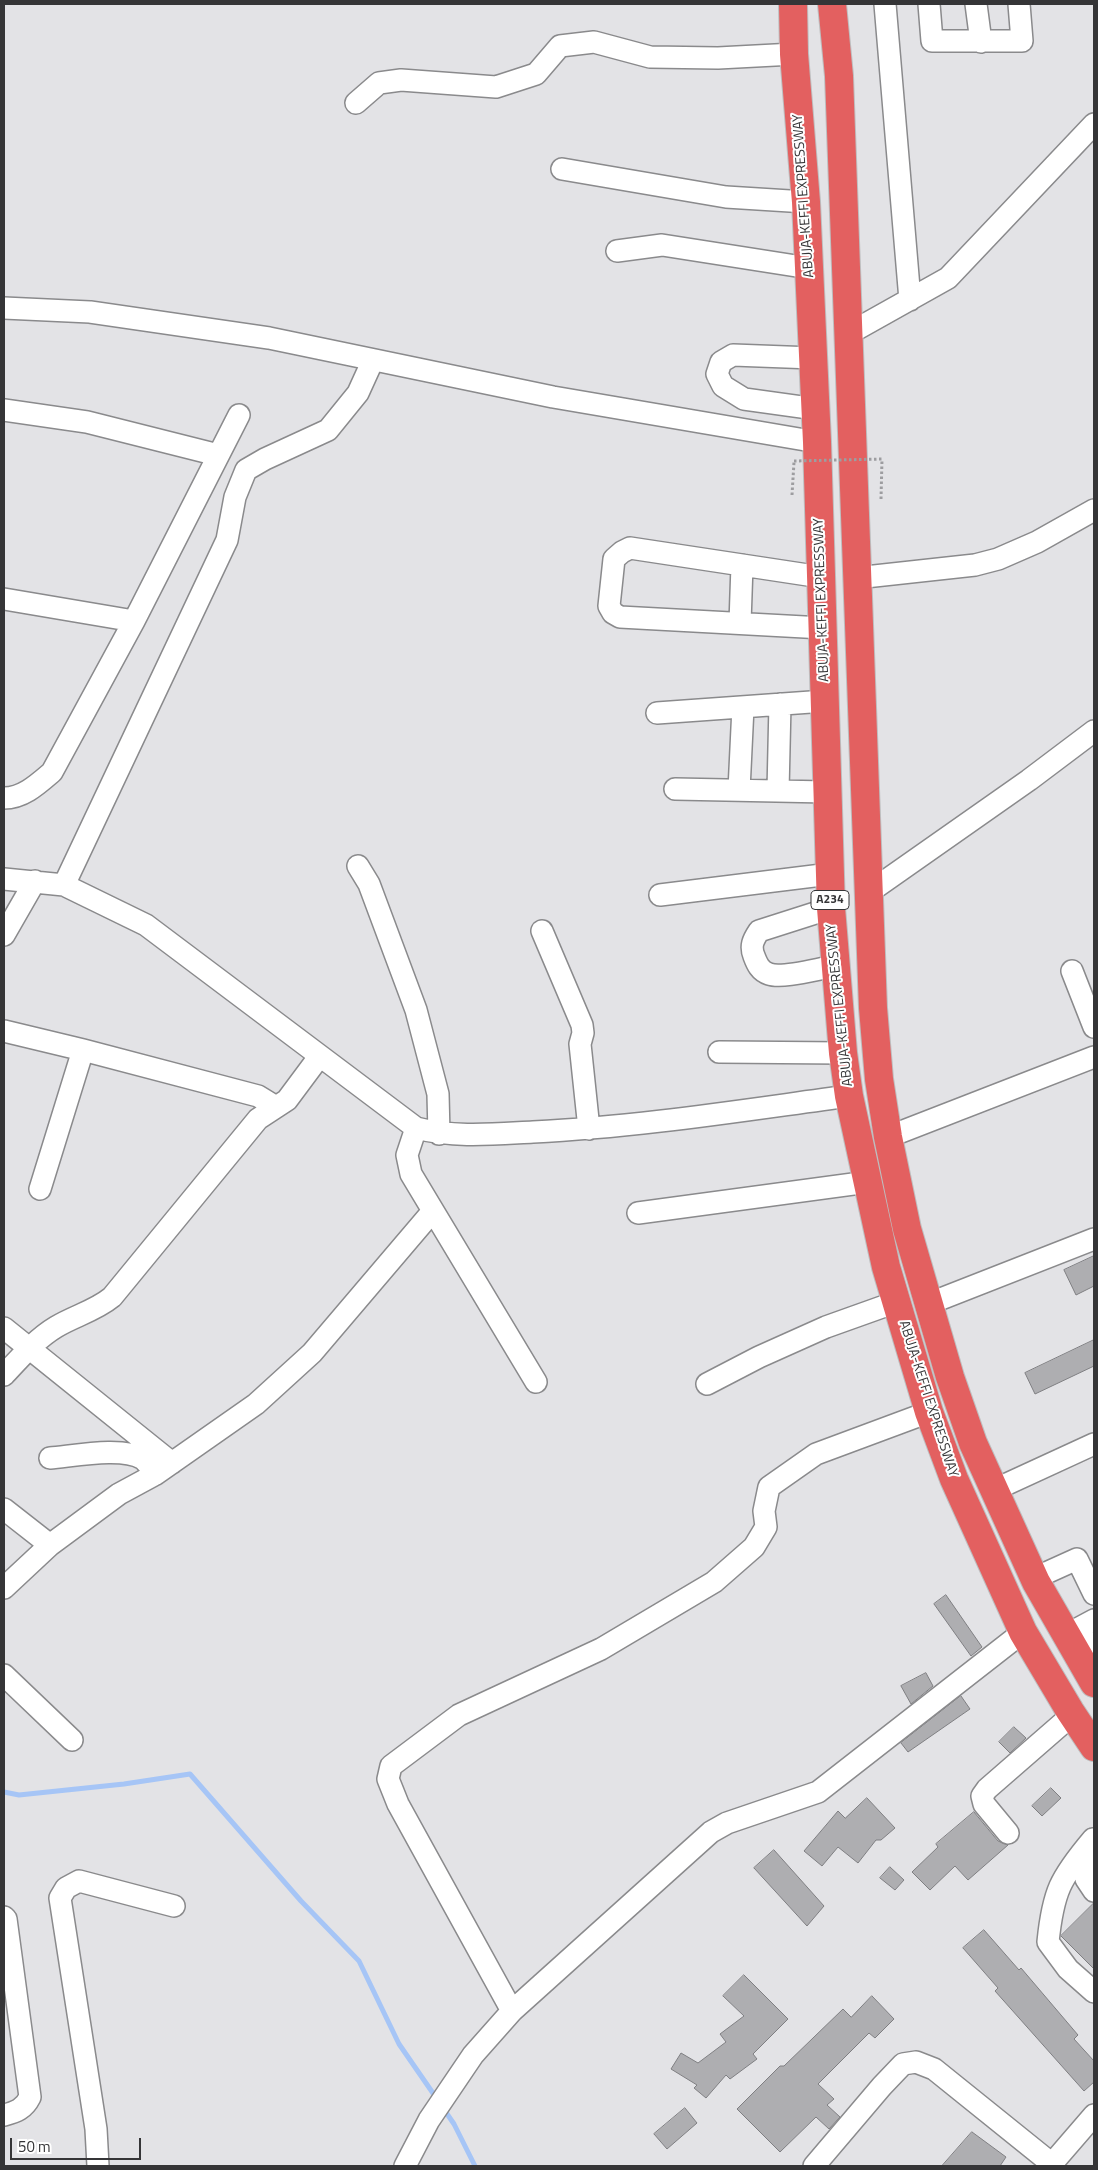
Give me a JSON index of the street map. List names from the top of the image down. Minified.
{"streets":{"highway":["ABUJA-KEFFI EXPRESSWAY","A234"]},"scale_bar":"50 m"}
